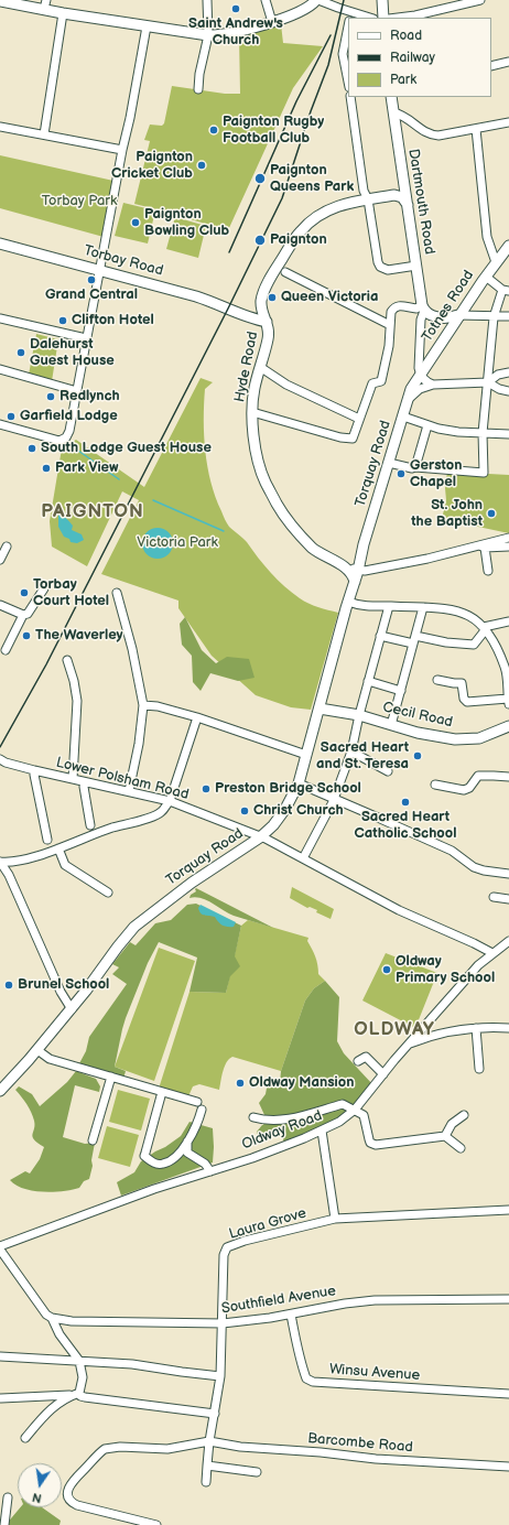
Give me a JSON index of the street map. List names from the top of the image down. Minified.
{"streets":{"main road":["Dartmouth Road","Torbay Road","Totnes Road","Hyde Road","Torquay Road","Cecil Road"],"street":["Lower Polsham Road","Oldway Road","Laura Grove","Southfield Avenue","Winsu Avenue","Barcombe Road"]},"crossings":[["Dartmouth Road","Totnes Road"],["Torbay Road","Hyde Road"],["Totnes Road","Torquay Road"],["Hyde Road","Torquay Road"],["Torquay Road","Cecil Road"],["Torquay Road","Lower Polsham Road"],["Lower Polsham Road","Oldway Road"],["Laura Grove","Southfield Avenue"],["Laura Grove","Barcombe Road"],["Southfield Avenue","Winsu Avenue"]],"districts":["PAIGNTON","OLDWAY"],"parks":["Torbay Park","Victoria Park"],"places":["Saint Andrew's Church","Paignton Rugby Football Club","Paignton Cricket Club","Paignton Queens Park","Paignton Bowling Club","Paignton","Grand Central","Queen Victoria","Clifton Hotel","Dalehurst Guest House","Redlynch","Garfield Lodge","South Lodge Guest House","Park View","Gerston Chapel","St. John the Baptist","Torbay Court Hotel","The Waverley","Sacred Heart and St. Teresa","Preston Bridge School","Sacred Heart Catholic School","Christ Church","Oldway Primary School","Brunel School","Oldway Mansion"],"legend":["Road","Railway","Park"],"north":"bottom"}
